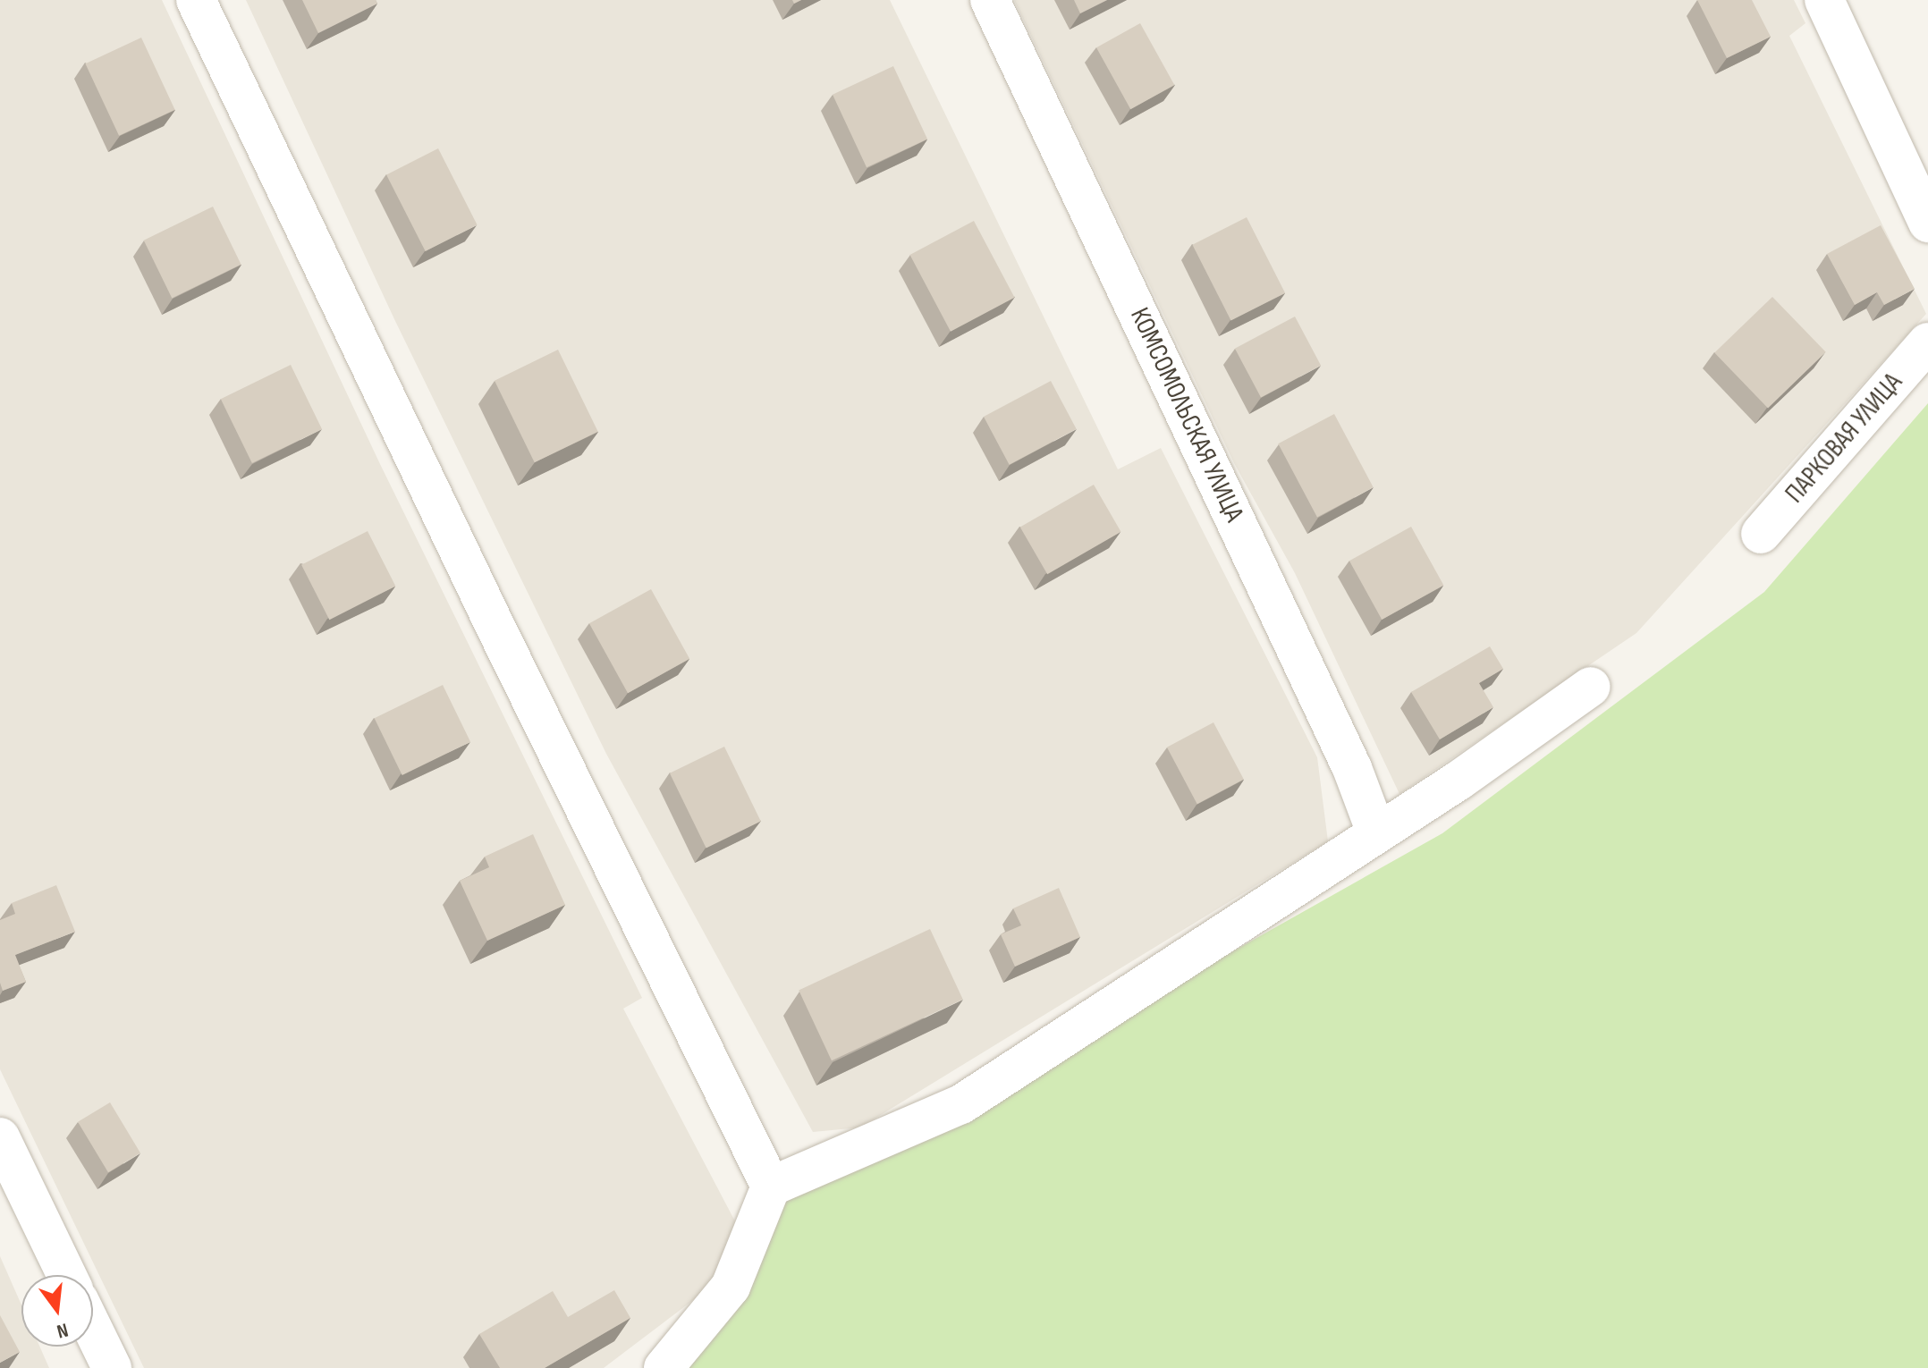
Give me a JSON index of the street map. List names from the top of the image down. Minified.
{"streets":{"street":["КОМСОМОЛЬСКАЯ УЛИЦА","ПАРКОВАЯ УЛИЦА"]},"north":"bottom"}
